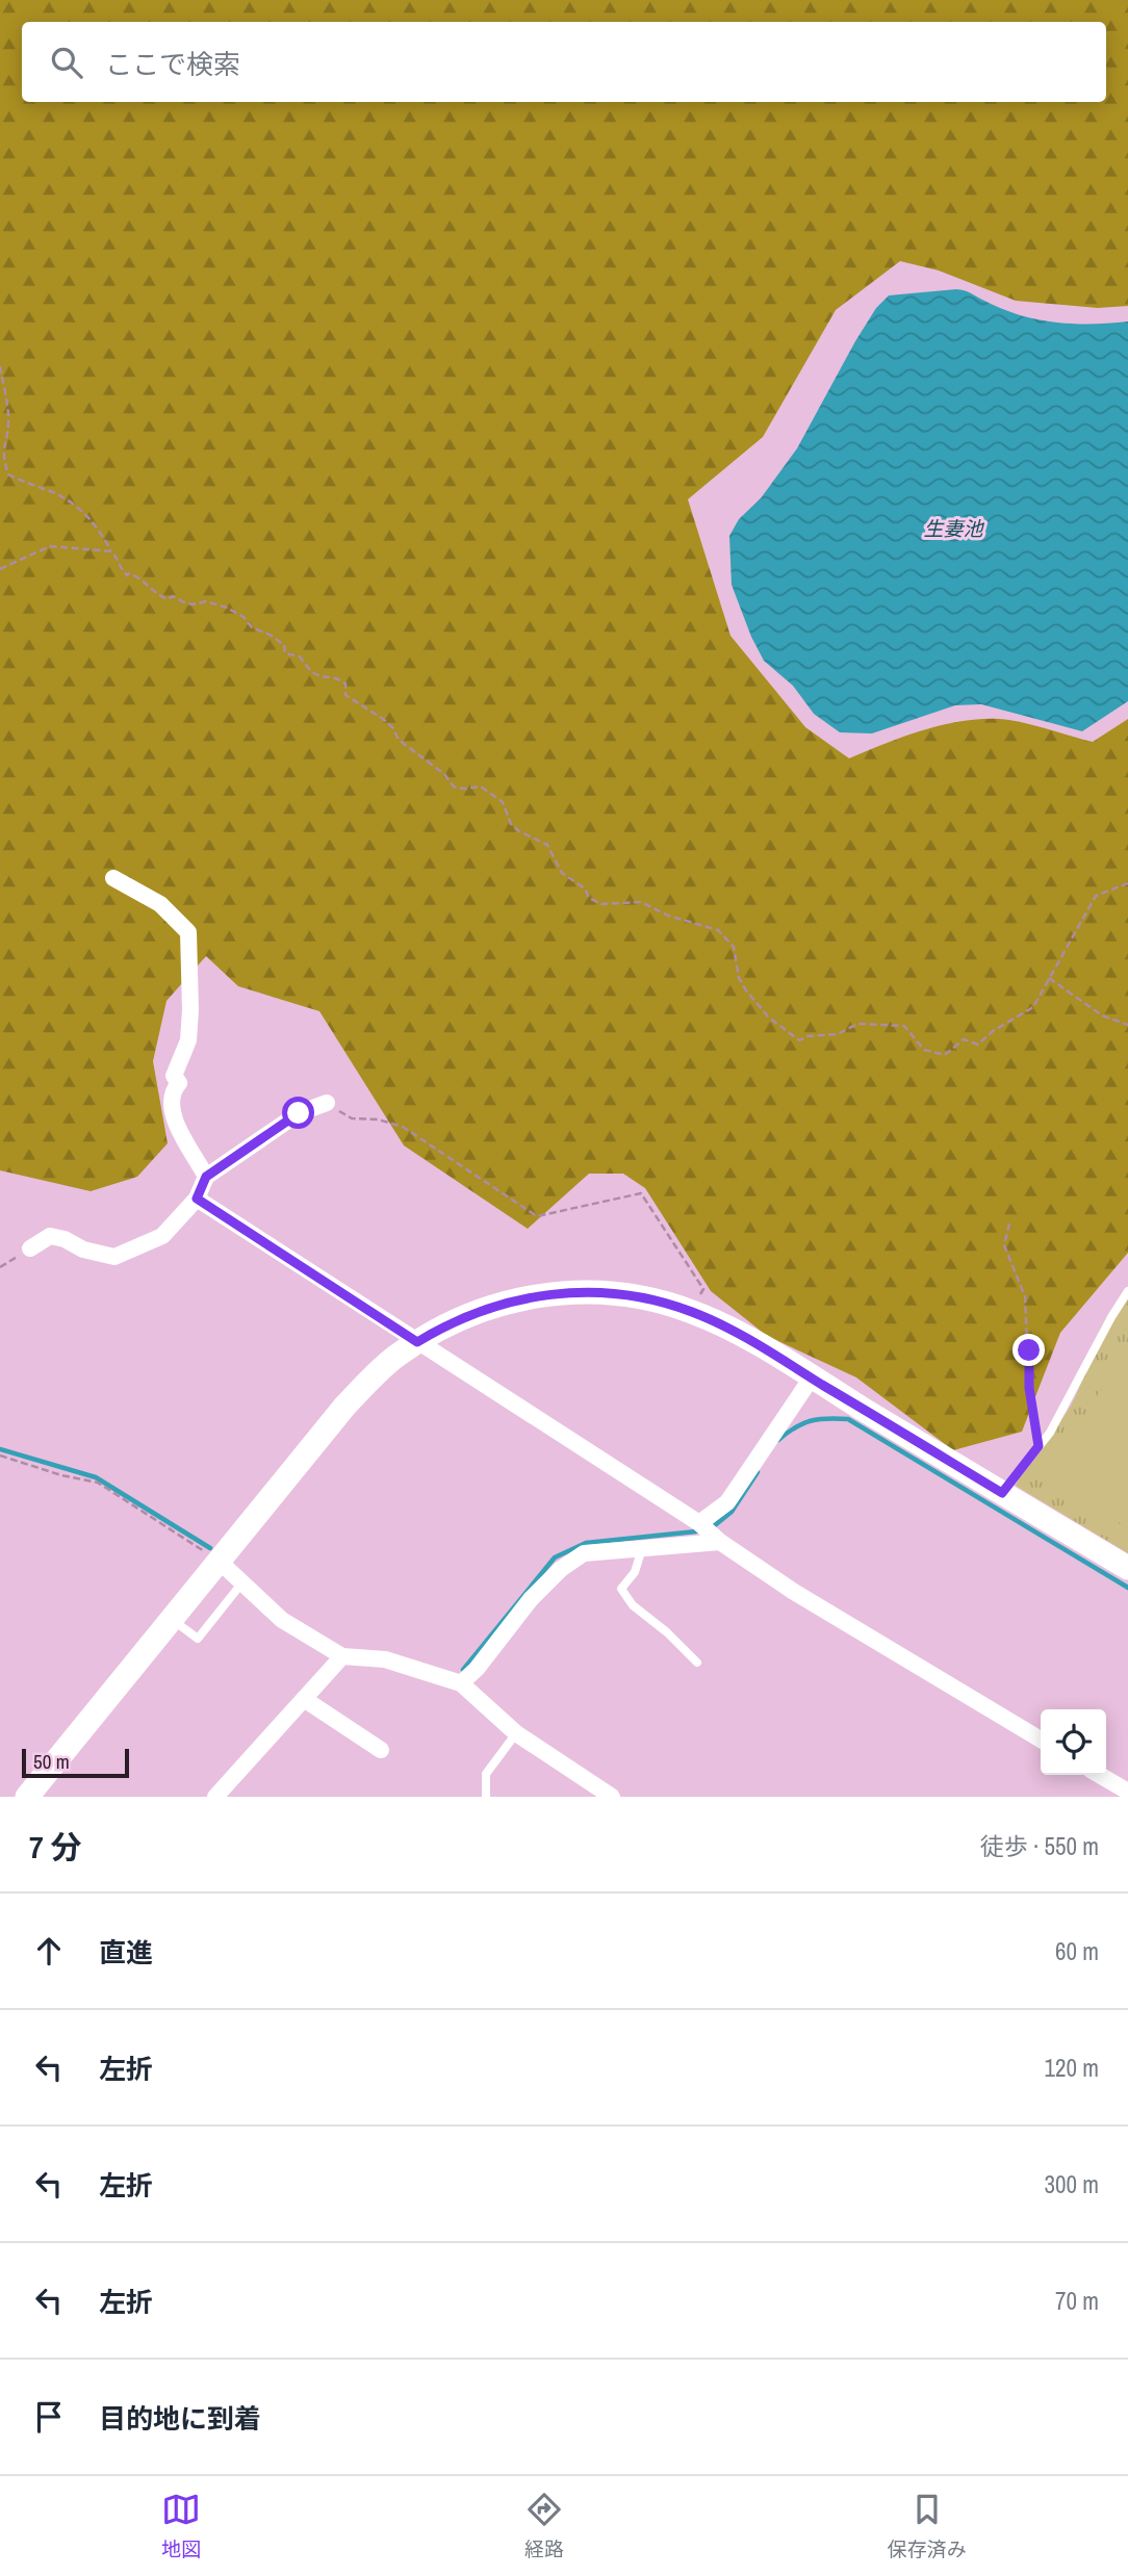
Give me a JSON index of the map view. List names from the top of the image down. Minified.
{"water":["生妻池"],"scale_bar":"50 m","page":{"search":"ここで検索","scale":"50 m","heading":["7 分","徒歩 · 550 m"],"list":[["直進","60 m"],["左折","120 m"],["左折","300 m"],["左折","70 m"],"目的地に到着"],"nav":["地図","経路","保存済み"]}}
